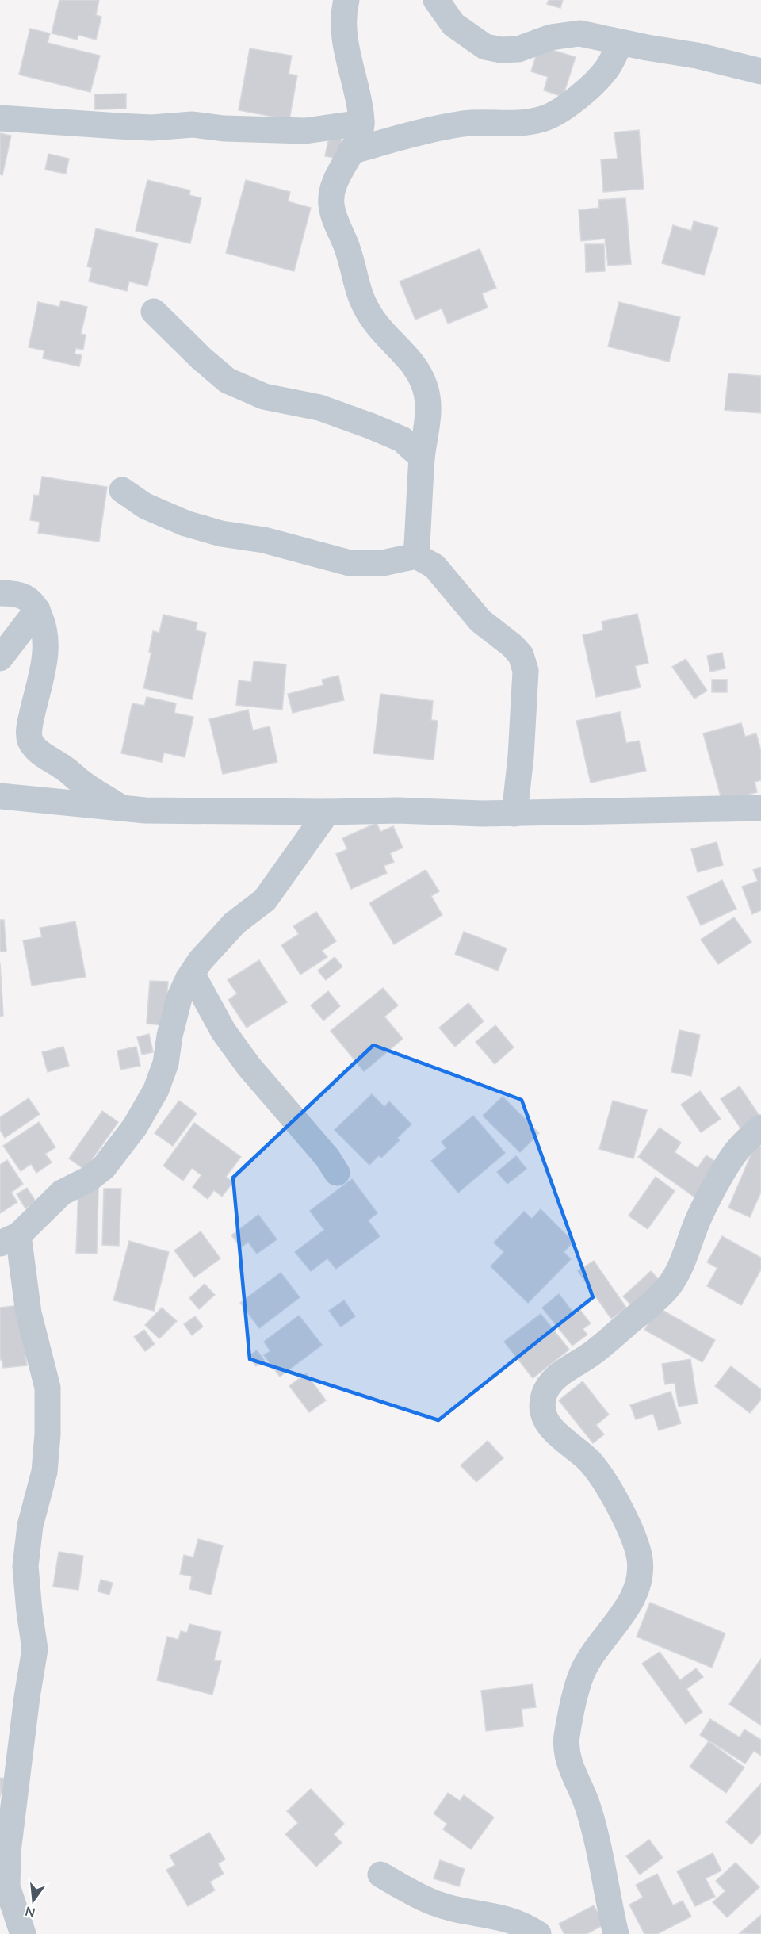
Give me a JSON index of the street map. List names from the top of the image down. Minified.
{"north":"bottom"}
